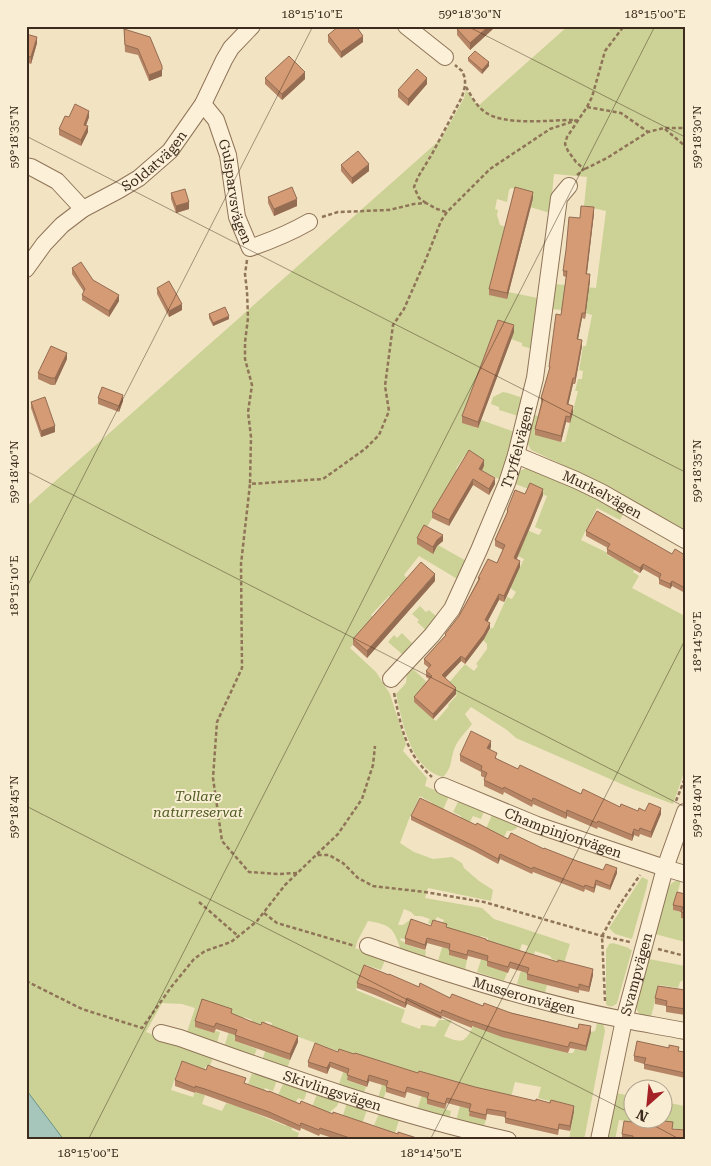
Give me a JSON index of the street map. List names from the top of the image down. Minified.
{"streets":{"street":["Soldatvägen","Gulsparvsvägen","Tryffelvägen","Murkelvägen","Champinjonvägen","Svampvägen","Musseronvägen","Skivlingsvägen"]},"crossings":[["Soldatvägen","Gulsparvsvägen"],["Tryffelvägen","Murkelvägen"],["Champinjonvägen","Svampvägen"],["Svampvägen","Musseronvägen"]],"parks":["Tollare naturreservat"],"north":"bottom left","coordinates":["18°15'10\"E","59°18'30\"N","18°15'00\"E","59°18'35\"N","59°18'40\"N","18°14'50\"E","59°18'45\"N"]}
